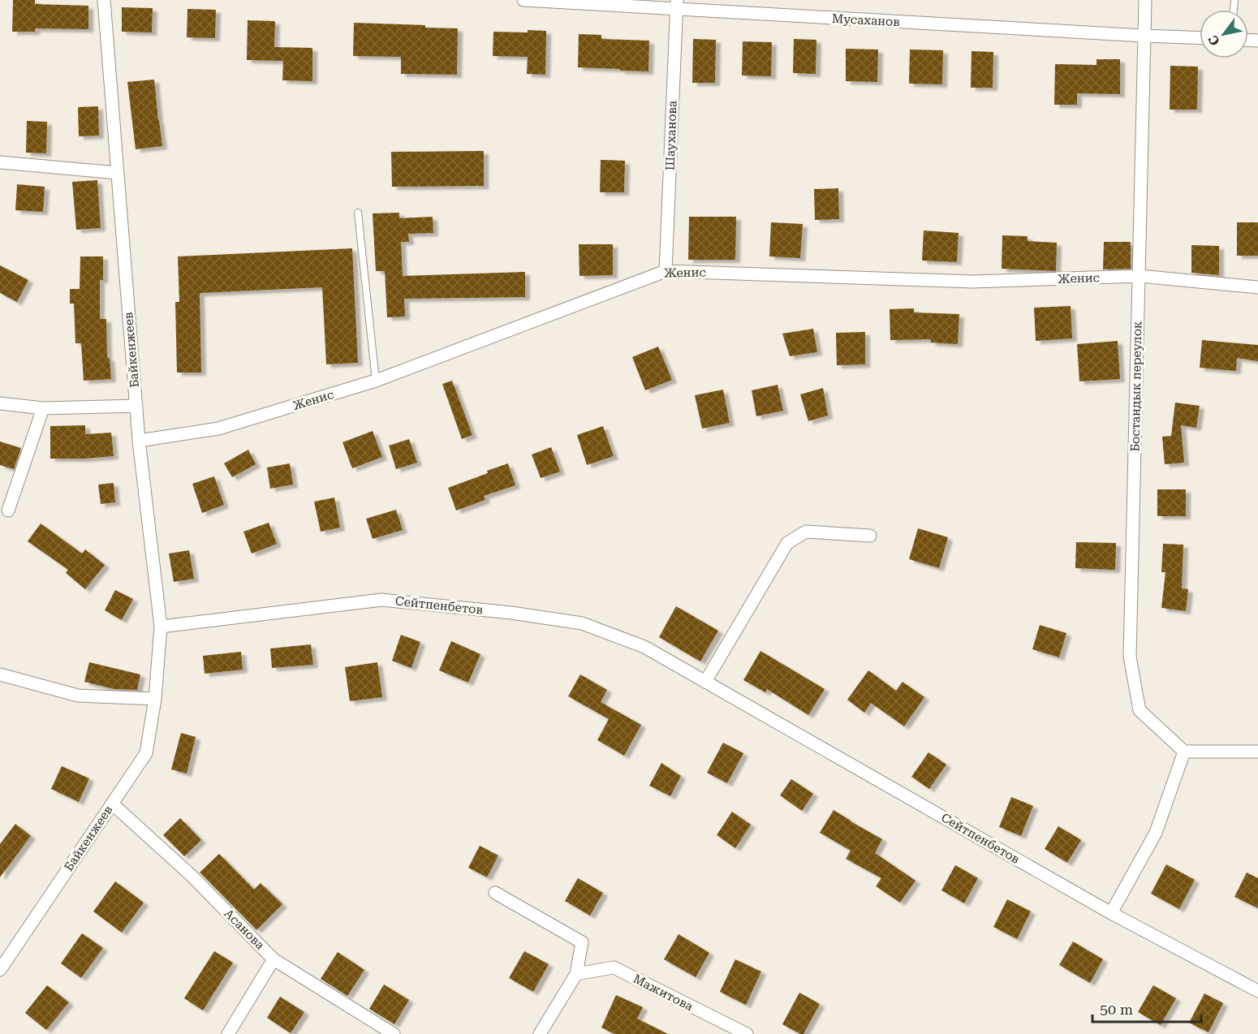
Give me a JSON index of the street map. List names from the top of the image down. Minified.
{"streets":{"street":["Мусаханов","Шауханова","Женис","Байкенжеев","Бостандык переулок","Сейтпенбетов","Асанова","Мажитова"]},"crossings":[["Мусаханов","Шауханова"],["Мусаханов","Бостандык переулок"],["Шауханова","Женис"],["Женис","Байкенжеев"],["Женис","Бостандык переулок"],["Байкенжеев","Сейтпенбетов"],["Байкенжеев","Асанова"]],"scale_bar":"50 m","north":"bottom left"}
